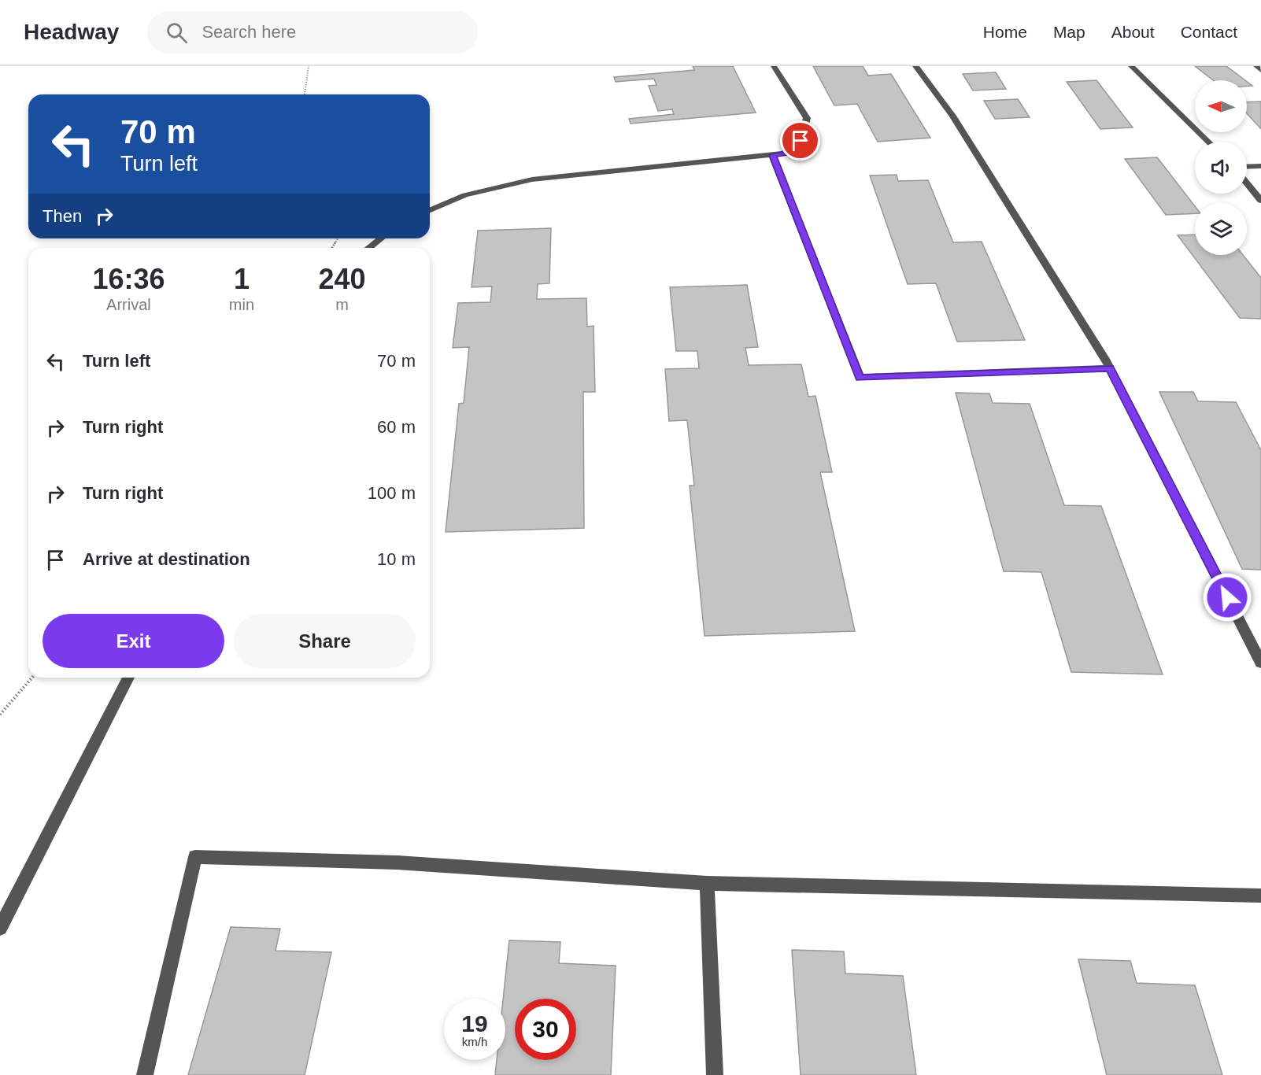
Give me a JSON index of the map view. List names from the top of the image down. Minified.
{"north":"left","page":{"header":"Headway","search":"Search here","nav":["Home","Map","About","Contact"],"turn":["70 m","Turn left"],"then":"Then","eta":["16:36","Arrival","1","min","240","m"],"list":[{"name":"Turn left","value":"70 m"},{"name":"Turn right","value":"60 m"},{"name":"Turn right","value":"100 m"},{"name":"Arrive at destination","value":"10 m"}],"buttons":["Exit","Share"],"speed":"19 km/h","limit":"30"}}
